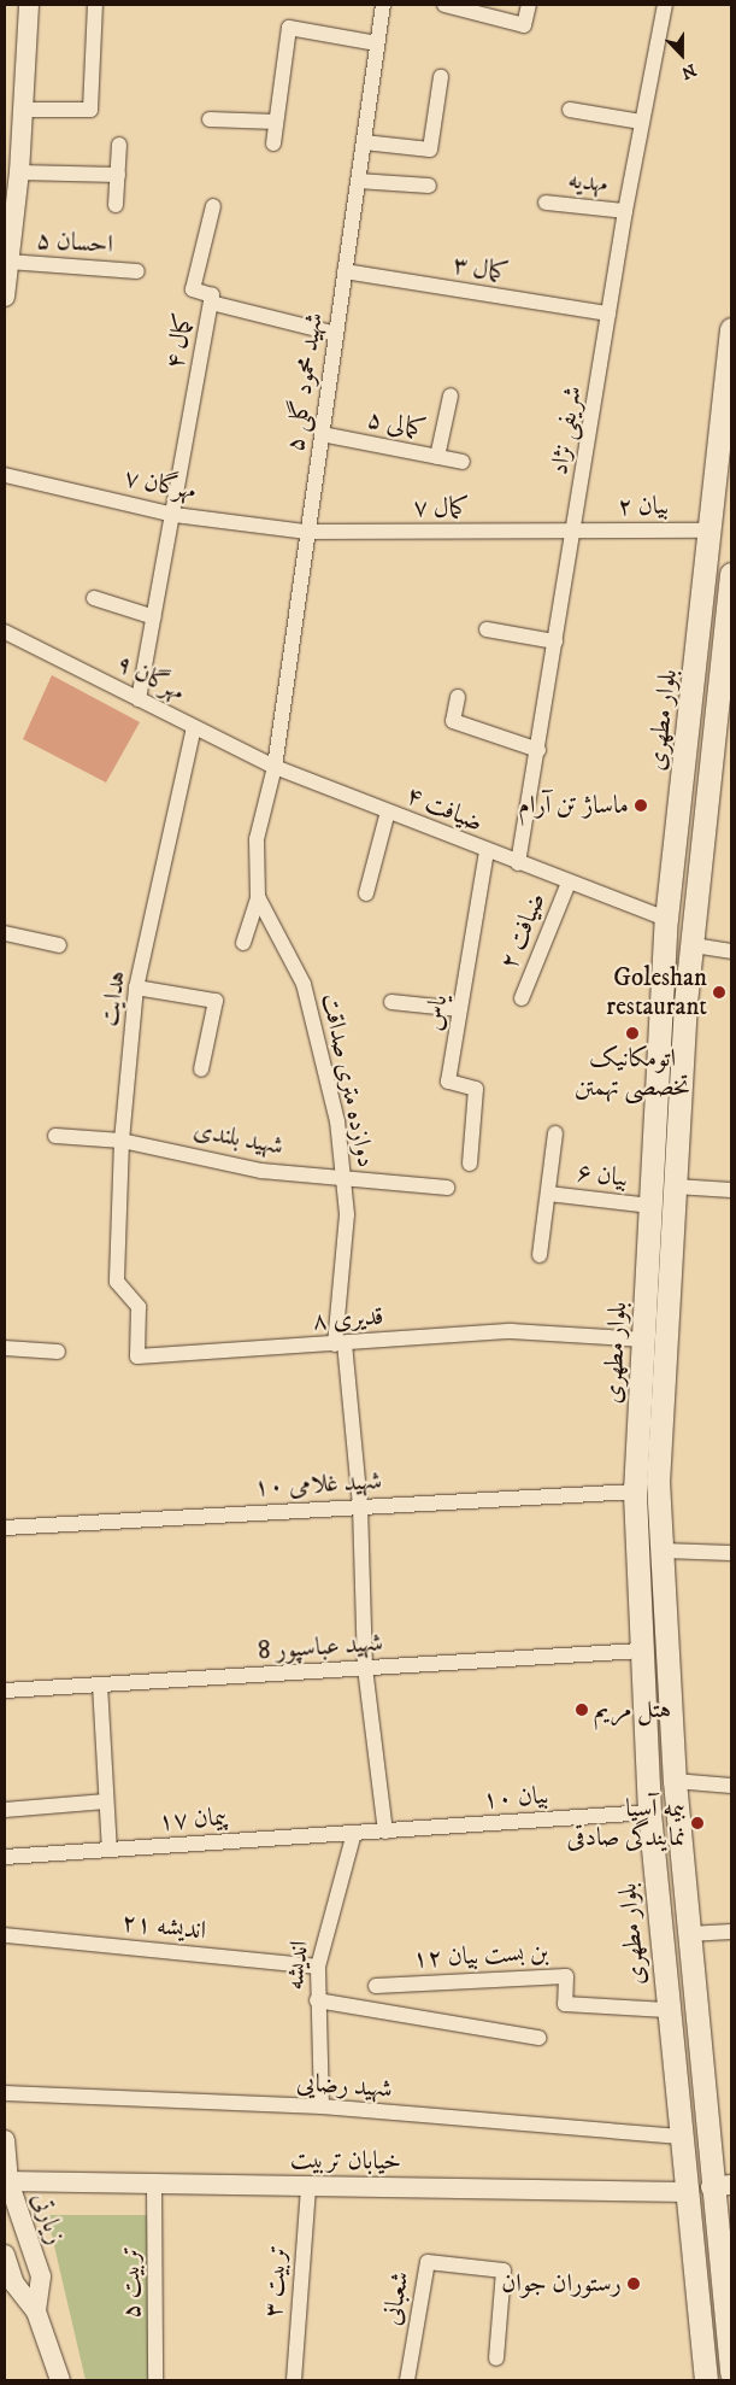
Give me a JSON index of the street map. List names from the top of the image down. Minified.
{"streets":{"main road":["بلوار مطهری"],"street":["مهدیه","احسان ۵","کمال ۳","کمال ۴","شهید محمود گلی ۵","کمالی ۵","شریفی نژاد","مهرگان ۷","بیان ۲","کمال ۷","مهرگان ۹","ضیافت ۴","ضیافت ۲","هدایت","یاس","دوازده متری صداقت","شهید بلندی","بیان ۶","قدیری ۸","شهید غلامی ۱۰","شهید عباسپور 8","بیان ۱۰","پیمان ۱۷","اندیشه ۲۱","بن بست بیان ۱۲","اندیشه","شهید رضایی","خیابان تربیت","زیارتی","تربیت ۳","تربیت ۵","شعبانی"]},"crossings":[["مهدیه","شریفی نژاد"],["کمال ۳","شهید محمود گلی ۵"],["کمال ۳","شریفی نژاد"],["کمال ۴","شهید محمود گلی ۵"],["کمال ۴","مهرگان ۷"],["کمال ۴","مهرگان ۹"],["شهید محمود گلی ۵","کمالی ۵"],["شهید محمود گلی ۵","مهرگان ۷"],["شهید محمود گلی ۵","کمال ۷"],["شهید محمود گلی ۵","مهرگان ۹"],["شهید محمود گلی ۵","ضیافت ۴"],["شهید محمود گلی ۵","دوازده متری صداقت"],["شریفی نژاد","بیان ۲"],["شریفی نژاد","کمال ۷"],["شریفی نژاد","ضیافت ۴"],["مهرگان ۷","کمال ۷"],["بیان ۲","کمال ۷"],["بیان ۲","بلوار مطهری"],["مهرگان ۹","ضیافت ۴"],["مهرگان ۹","هدایت"],["مهرگان ۹","دوازده متری صداقت"],["بلوار مطهری","ضیافت ۴"],["بلوار مطهری","بیان ۶"],["بلوار مطهری","قدیری ۸"],["بلوار مطهری","شهید غلامی ۱۰"],["بلوار مطهری","شهید عباسپور 8"],["بلوار مطهری","بیان ۱۰"],["بلوار مطهری","بن بست بیان ۱۲"],["بلوار مطهری","شهید رضایی"],["بلوار مطهری","خیابان تربیت"],["ضیافت ۴","ضیافت ۲"],["ضیافت ۴","یاس"],["ضیافت ۴","دوازده متری صداقت"],["هدایت","شهید بلندی"],["هدایت","قدیری ۸"],["دوازده متری صداقت","شهید بلندی"],["دوازده متری صداقت","قدیری ۸"],["دوازده متری صداقت","شهید غلامی ۱۰"],["دوازده متری صداقت","شهید عباسپور 8"],["دوازده متری صداقت","بیان ۱۰"],["دوازده متری صداقت","پیمان ۱۷"],["بیان ۱۰","پیمان ۱۷"],["پیمان ۱۷","اندیشه"],["اندیشه ۲۱","اندیشه"],["اندیشه","شهید رضایی"],["خیابان تربیت","زیارتی"],["خیابان تربیت","تربیت ۳"],["خیابان تربیت","تربیت ۵"]],"places":["ماساژ تن آرام","Goleshan restaurant","اتومکانیک تخصصی تهمتن","هتل مریم","بیمه آسیا نمایندگی صادقی","رستوران جوان"],"north":"bottom"}
